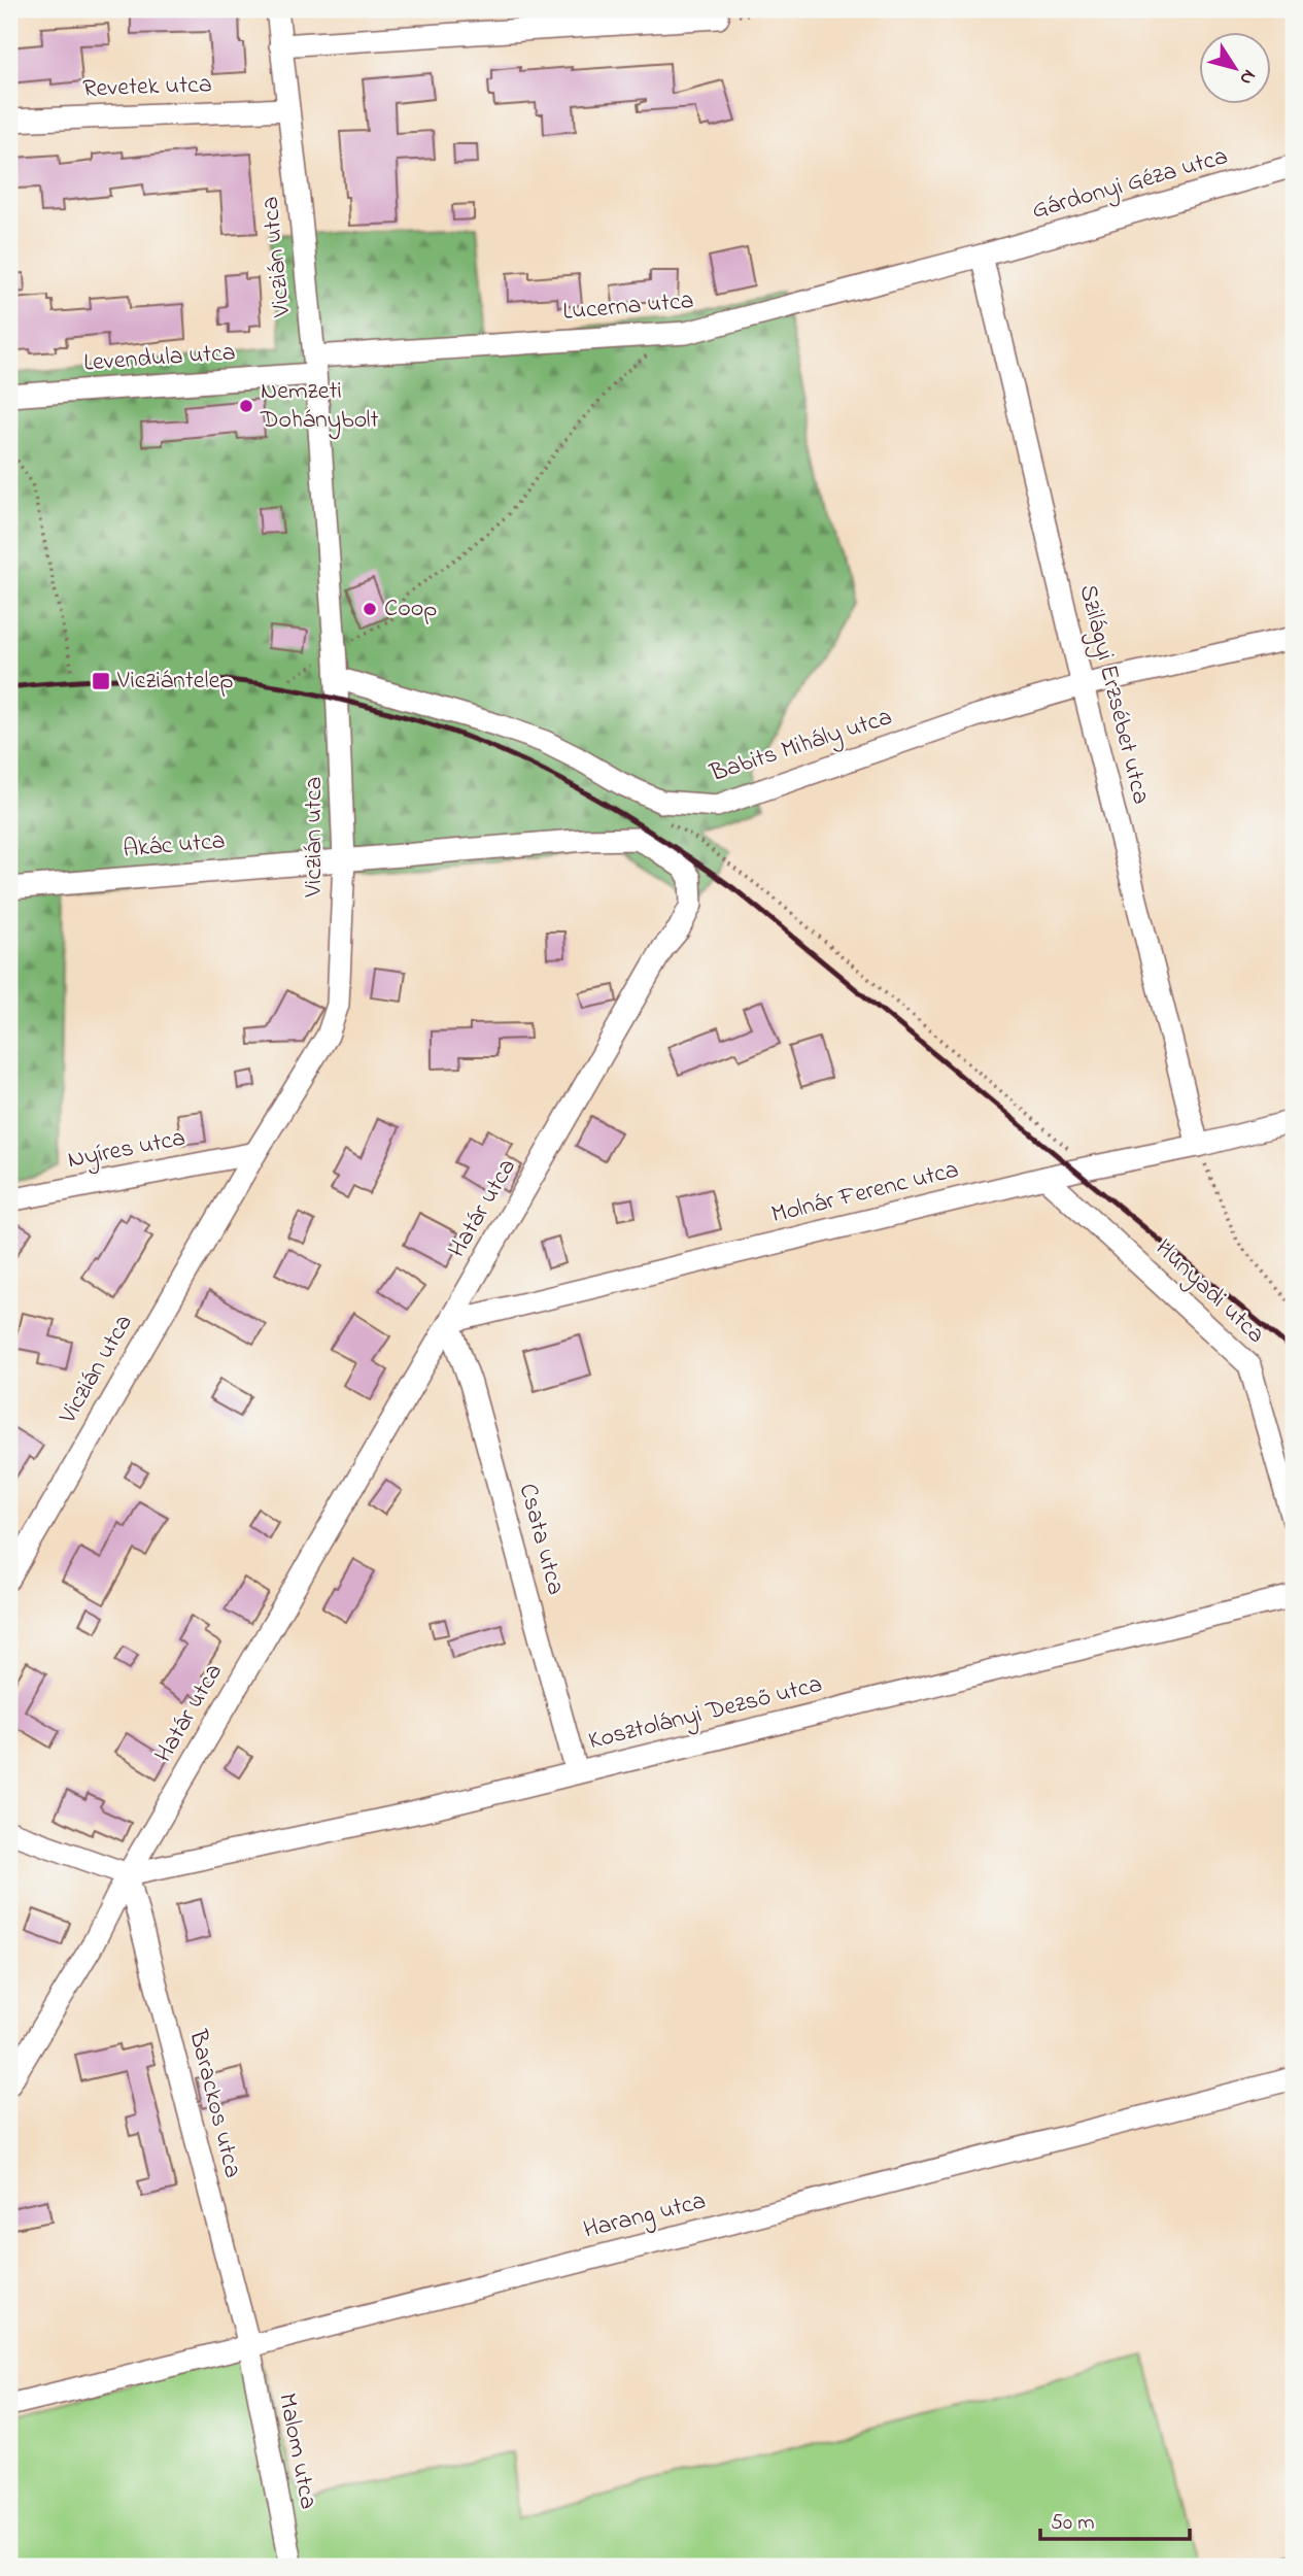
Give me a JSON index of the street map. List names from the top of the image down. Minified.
{"streets":{"street":["Revetek utca","Gárdonyi Géza utca","Viczián utca","Lucerna utca","Levendula utca","Szilágyi Erzsébet utca","Babits Mihály utca","Akác utca","Nyíres utca","Molnár Ferenc utca","Határ utca","Hunyadi utca","Csata utca","Kosztolányi Dezső utca","Barackos utca","Harang utca","Malom utca"]},"crossings":[["Revetek utca","Viczián utca"],["Gárdonyi Géza utca","Lucerna utca"],["Gárdonyi Géza utca","Szilágyi Erzsébet utca"],["Viczián utca","Lucerna utca"],["Viczián utca","Levendula utca"],["Viczián utca","Babits Mihály utca"],["Viczián utca","Akác utca"],["Viczián utca","Nyíres utca"],["Viczián utca","Határ utca"],["Lucerna utca","Levendula utca"],["Lucerna utca","Szilágyi Erzsébet utca"],["Szilágyi Erzsébet utca","Babits Mihály utca"],["Szilágyi Erzsébet utca","Molnár Ferenc utca"],["Akác utca","Határ utca"],["Molnár Ferenc utca","Határ utca"],["Molnár Ferenc utca","Hunyadi utca"],["Molnár Ferenc utca","Csata utca"],["Határ utca","Csata utca"],["Határ utca","Kosztolányi Dezső utca"],["Határ utca","Barackos utca"],["Csata utca","Kosztolányi Dezső utca"],["Kosztolányi Dezső utca","Barackos utca"],["Barackos utca","Harang utca"],["Barackos utca","Malom utca"],["Harang utca","Malom utca"]],"places":{"other":["Nemzeti Dohánybolt","Coop"],"transit":["Vicziántelep"]},"scale_bar":"50 m","north":"bottom right"}
